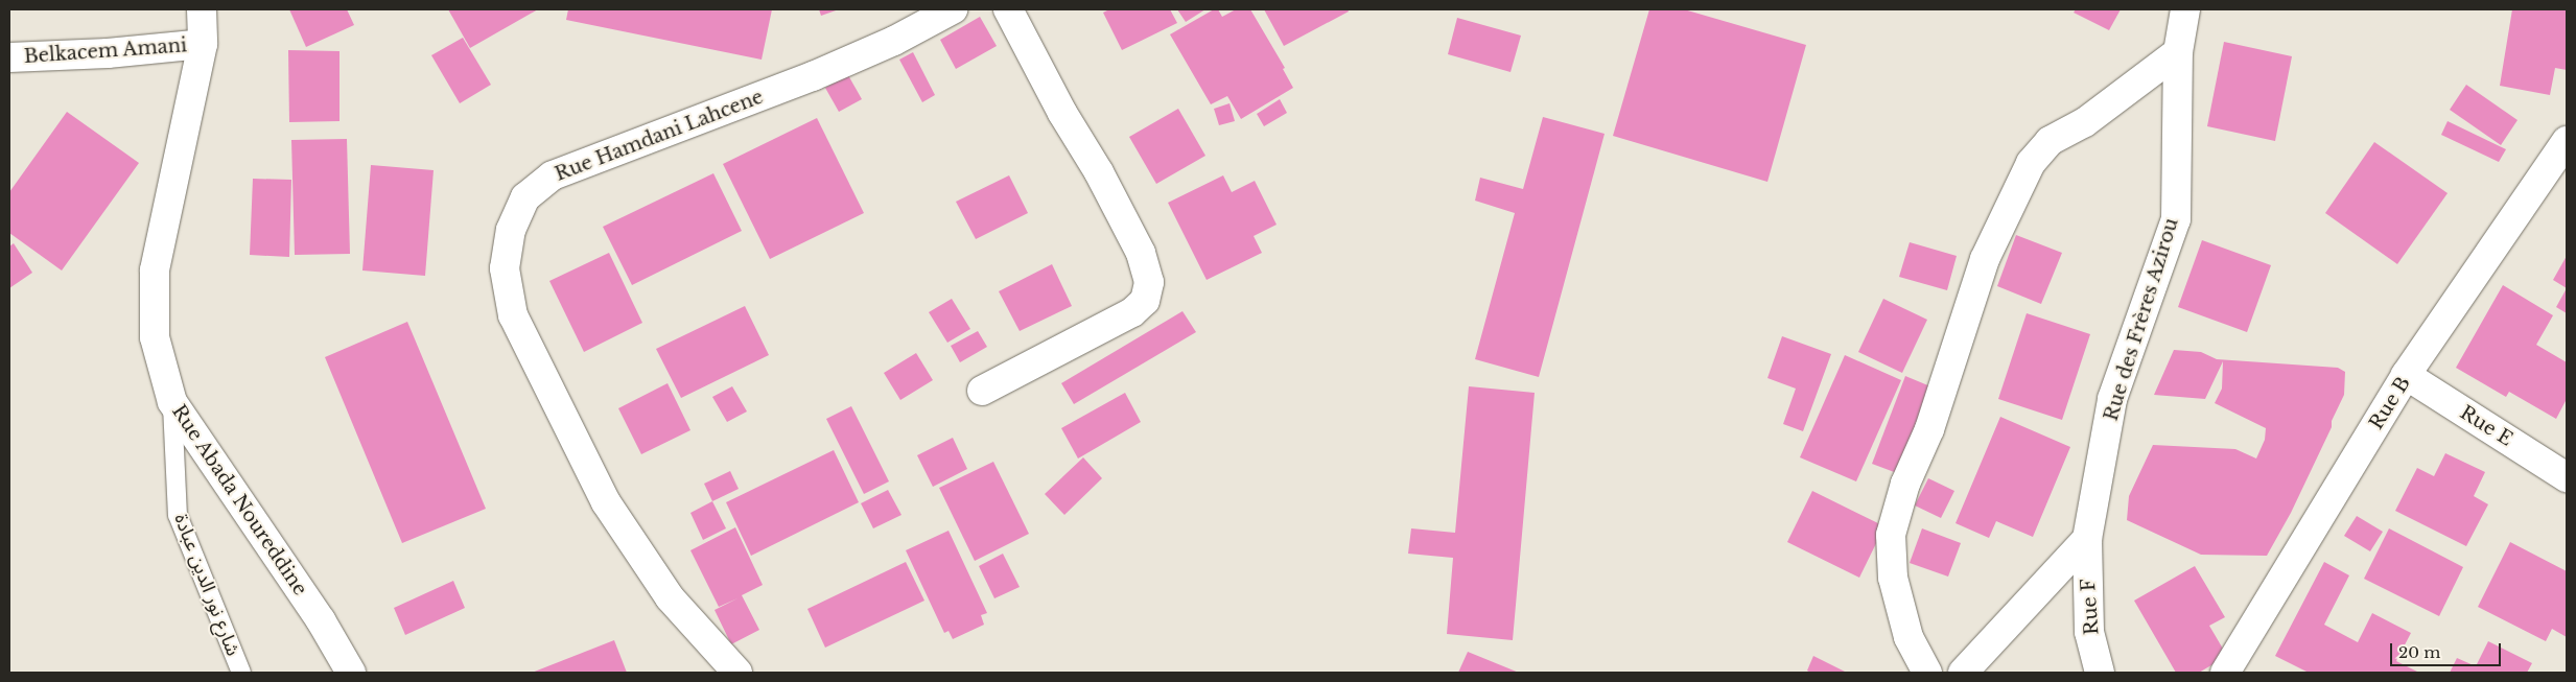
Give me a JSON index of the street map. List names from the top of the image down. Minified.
{"streets":{"street":["Belkacem Amani","Rue Hamdani Lahcene","Rue des Frères Azirou","Rue B","Rue E","Rue Abada Noureddine","Rue F"],"lane":["شارع نور الدين عبادة"]},"crossings":[["Belkacem Amani","Rue Abada Noureddine"],["Rue des Frères Azirou","Rue F"],["Rue B","Rue E"],["Rue Abada Noureddine","شارع نور الدين عبادة"]],"scale_bar":"20 m"}
